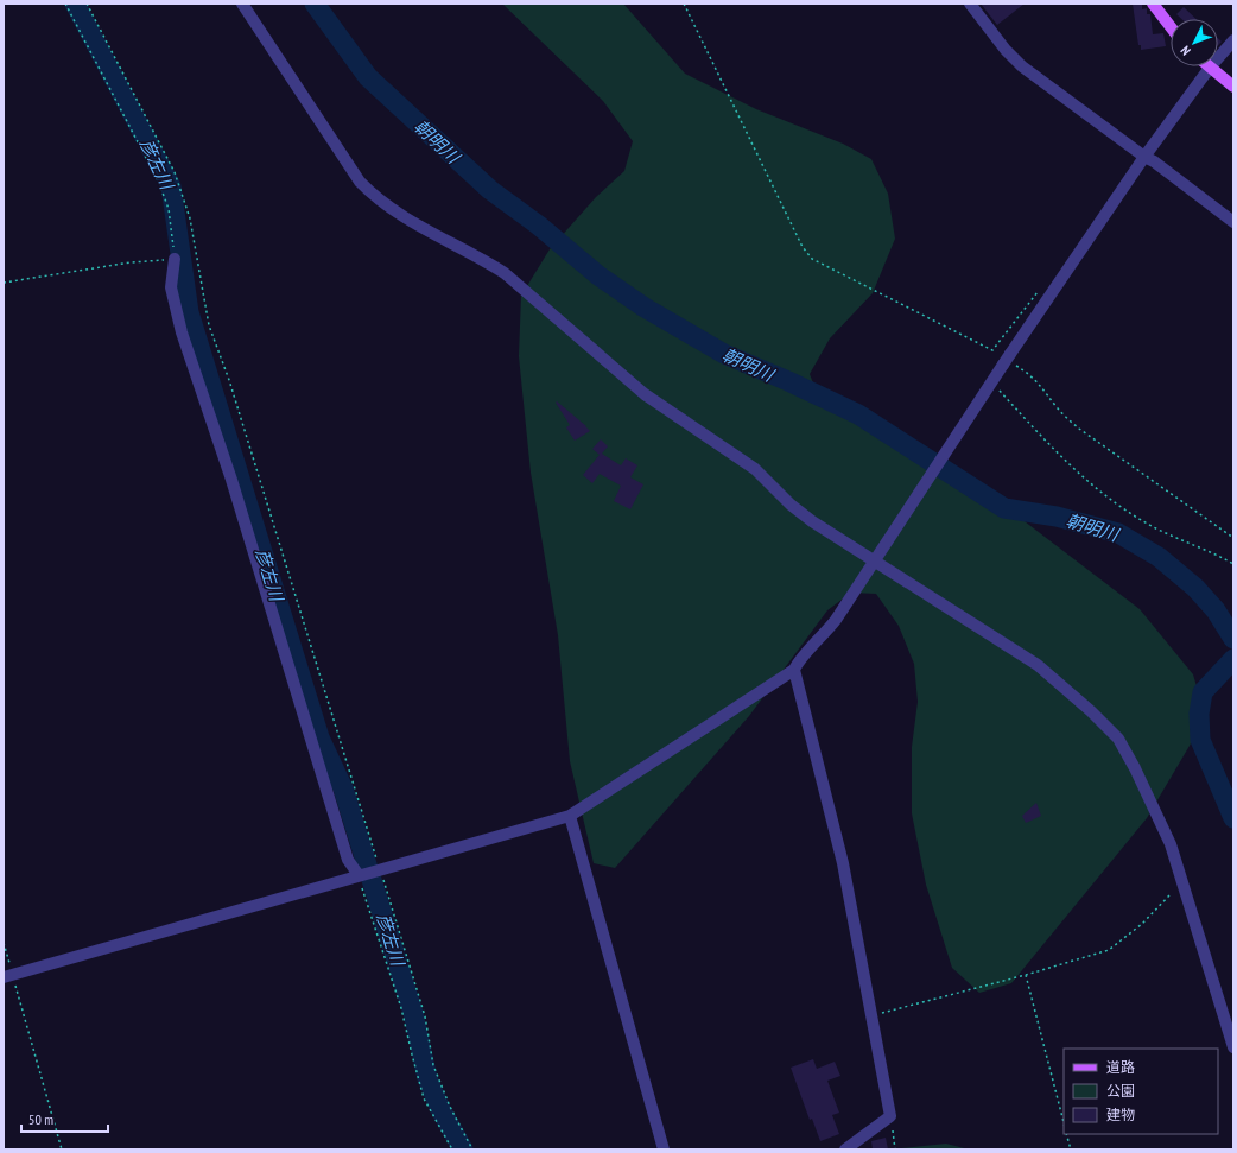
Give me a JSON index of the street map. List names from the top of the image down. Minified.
{"water":["朝明川","彦左川"],"legend":["道路","公園","建物"],"scale_bar":"50 m","north":"bottom left"}
